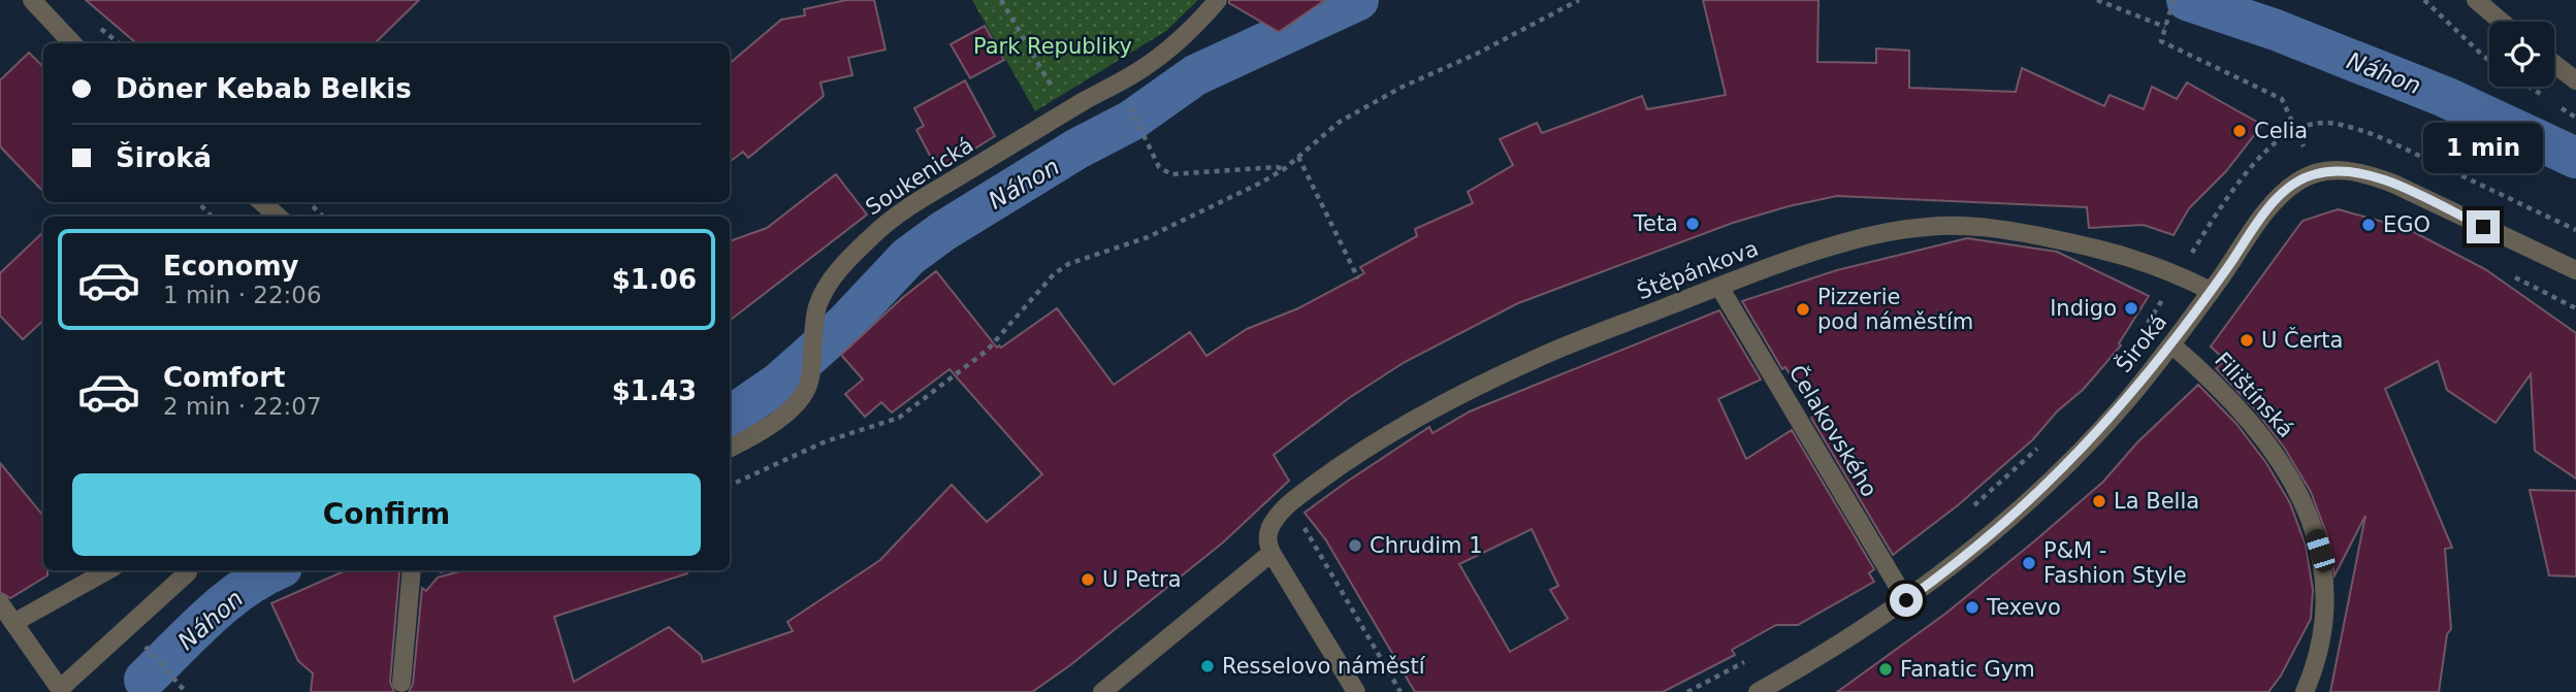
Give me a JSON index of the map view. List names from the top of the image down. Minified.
{"streets":{"street":["Soukenická","Štěpánkova","Široká","Filištínská","Čelakovského"]},"crossings":[["Štěpánkova","Široká"],["Štěpánkova","Čelakovského"],["Široká","Filištínská"],["Široká","Čelakovského"]],"water":["Náhon"],"parks":["Park Republiky"],"places":["Celia","Teta","EGO","Indigo","Pizzerie pod náměstím","U Čerta","La Bella","Chrudim 1","P&M - Fashion Style","U Petra","Texevo","Resselovo náměstí","Fanatic Gym"],"page":{"banner":["Döner Kebab Belkis","Široká"],"bubble":"1 min","list":[{"name":"Economy","note":"1 min · 22:06","value":"$1.06"},{"name":"Comfort","note":"2 min · 22:07","value":"$1.43"}],"buttons":"Confirm"}}
